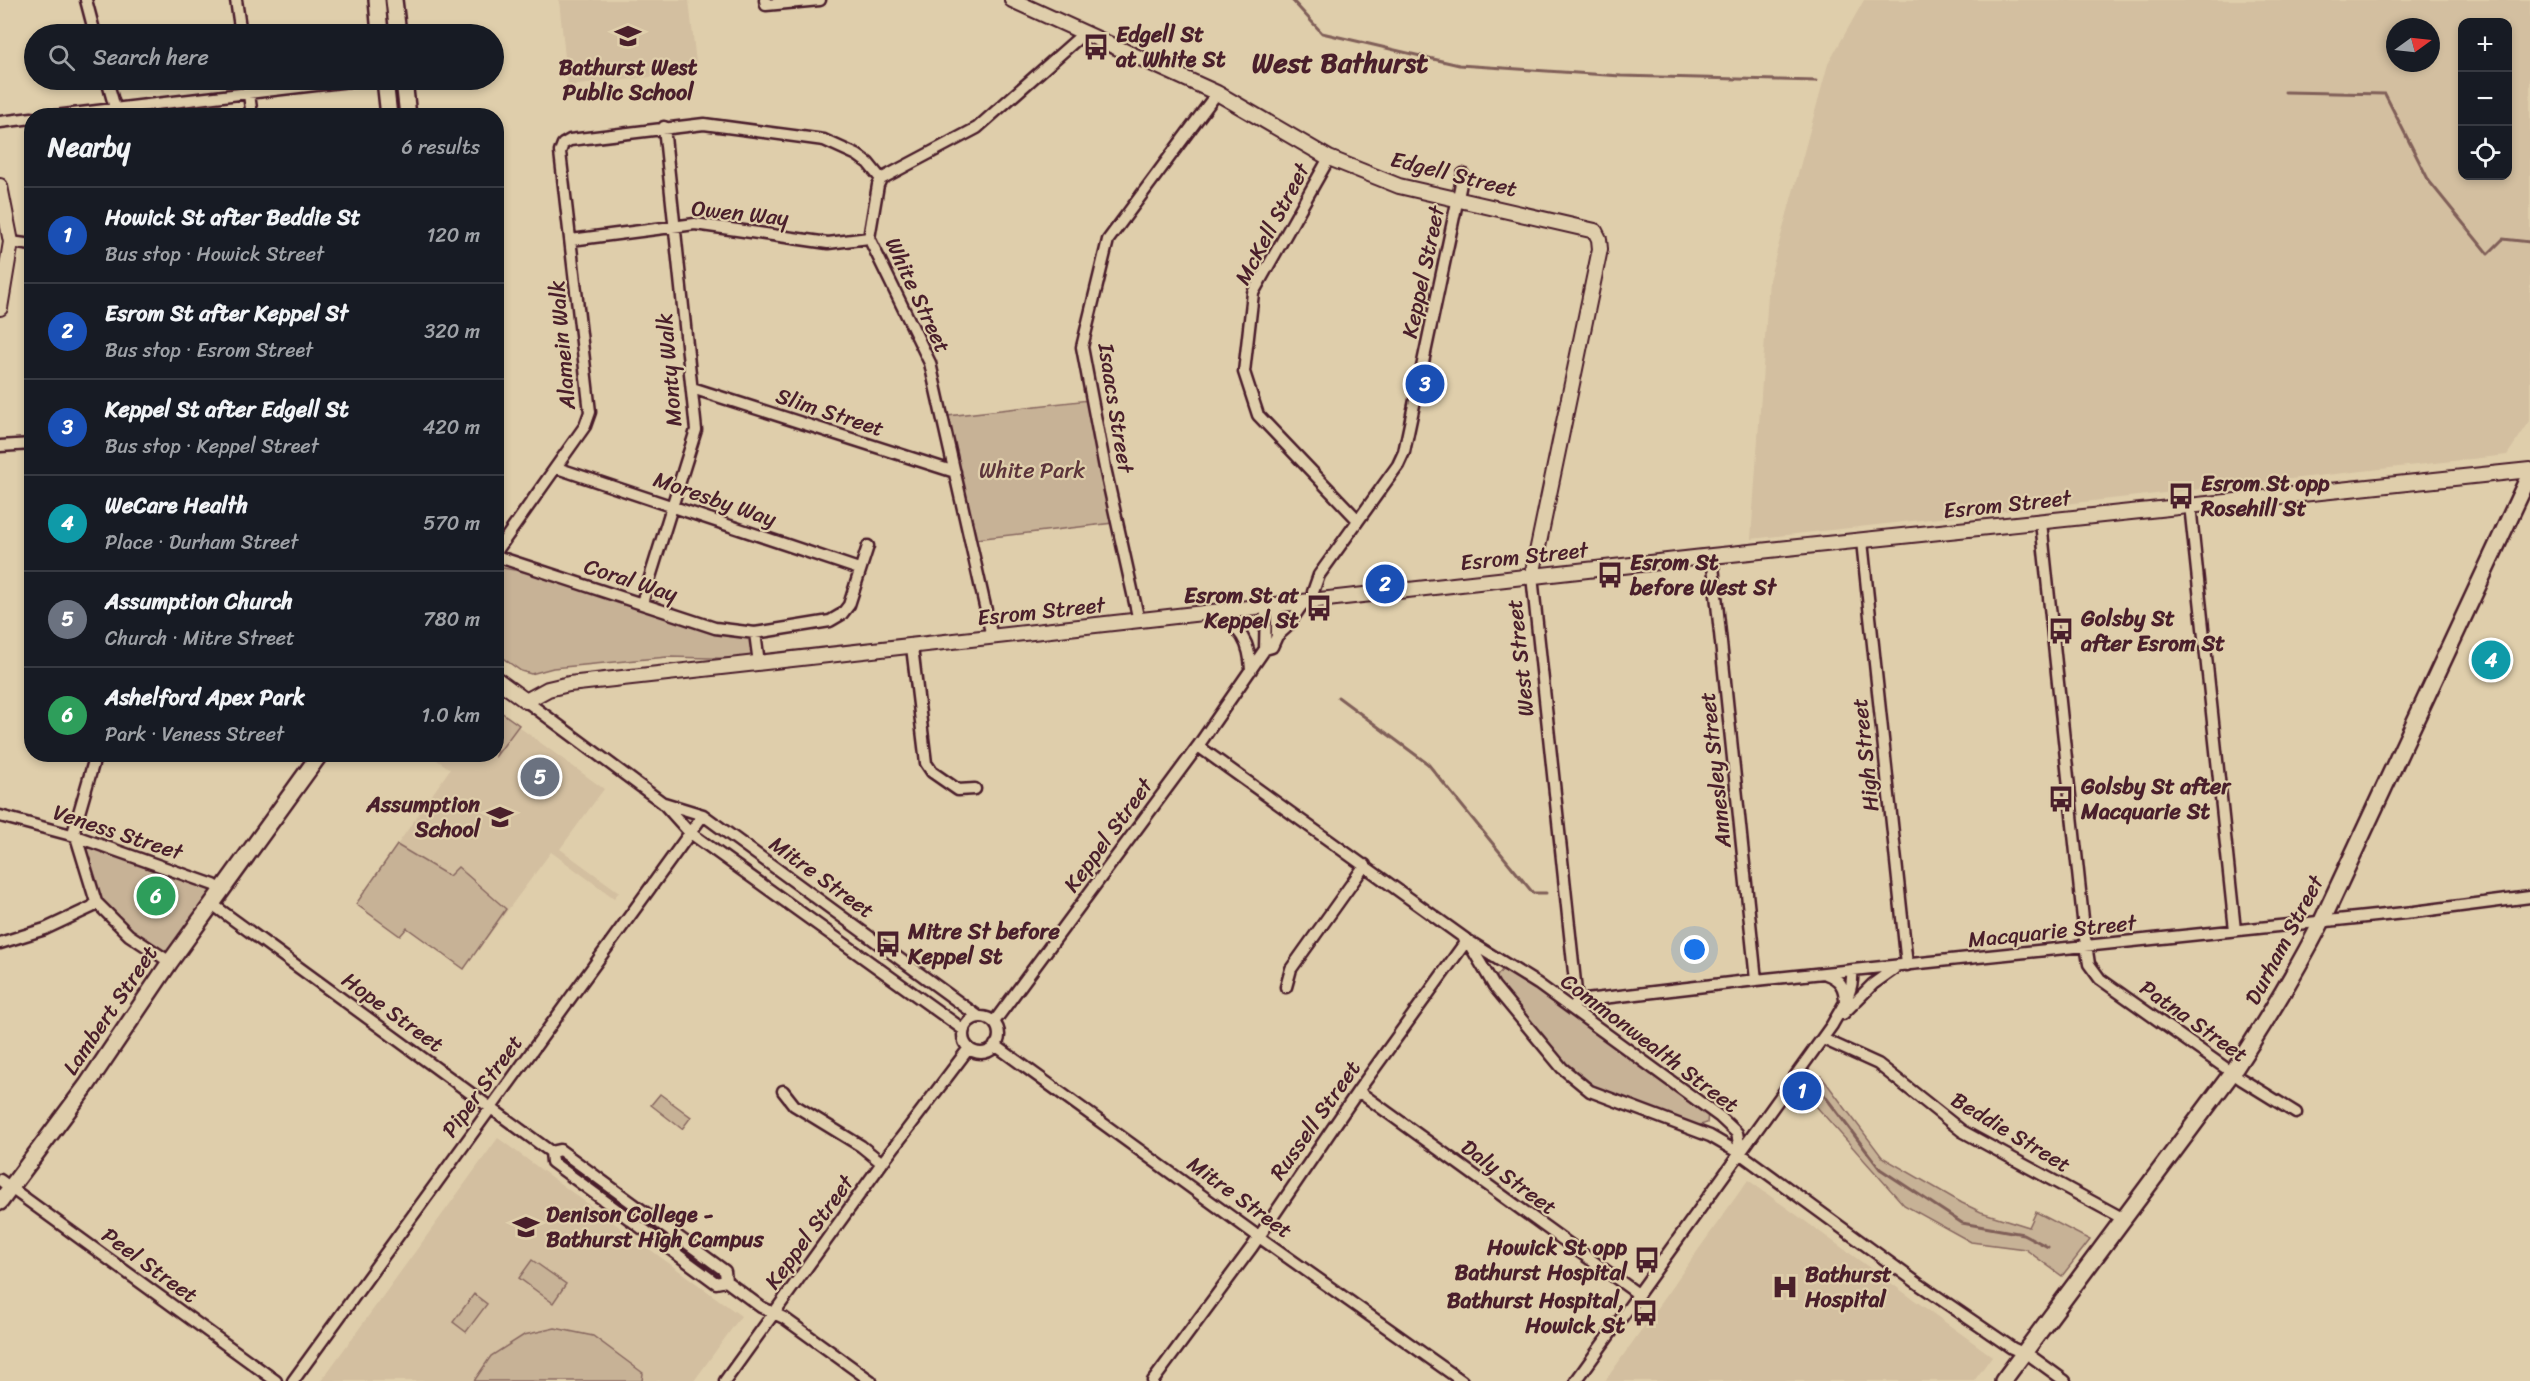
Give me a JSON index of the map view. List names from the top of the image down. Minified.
{"streets":{"main road":["Durham Street","Lambert Street"],"street":["Edgell Street","Owen Way","McKell Street","Keppel Street","White Street","Alamein Walk","Monty Walk","Isaacs Street","Slim Street","Moresby Way","Esrom Street","Coral Way","West Street","High Street","Annesley Street","Veness Street","Mitre Street","Macquarie Street","Hope Street","Patna Street","Commonwealth Street","Piper Street","Russell Street","Beddie Street","Daly Street","Peel Street"]},"crossings":[["Edgell Street","McKell Street"],["Edgell Street","Keppel Street"],["Edgell Street","Isaacs Street"],["Edgell Street","West Street"],["Owen Way","White Street"],["Owen Way","Alamein Walk"],["Owen Way","Monty Walk"],["McKell Street","Keppel Street"],["Keppel Street","Esrom Street"],["Keppel Street","Mitre Street"],["Keppel Street","Hope Street"],["Keppel Street","Commonwealth Street"],["White Street","Slim Street"],["White Street","Esrom Street"],["Alamein Walk","Monty Walk"],["Alamein Walk","Moresby Way"],["Monty Walk","Slim Street"],["Monty Walk","Moresby Way"],["Monty Walk","Coral Way"],["Isaacs Street","Esrom Street"],["Moresby Way","Coral Way"],["Esrom Street","West Street"],["Esrom Street","High Street"],["Esrom Street","Annesley Street"],["Esrom Street","Mitre Street"],["Esrom Street","Durham Street"],["Esrom Street","Patna Street"],["West Street","Macquarie Street"],["West Street","Commonwealth Street"],["High Street","Macquarie Street"],["Annesley Street","Macquarie Street"],["Veness Street","Lambert Street"],["Mitre Street","Piper Street"],["Mitre Street","Russell Street"],["Macquarie Street","Durham Street"],["Macquarie Street","Patna Street"],["Macquarie Street","Commonwealth Street"],["Durham Street","Patna Street"],["Durham Street","Beddie Street"],["Lambert Street","Hope Street"],["Lambert Street","Peel Street"],["Hope Street","Piper Street"],["Commonwealth Street","Russell Street"],["Russell Street","Daly Street"]],"districts":["West Bathurst"],"parks":["White Park"],"places":{"school or university":["Bathurst West Public School","Assumption School","Denison College - Bathurst High Campus"],"bus stop":["Edgell St at White St","Esrom St opp Rosehill St","Esrom St before West St","Esrom St at Keppel St","Golsby St after Esrom St","Golsby St after Macquarie St","Mitre St before Keppel St","Howick St opp Bathurst Hospital","Bathurst Hospital, Howick St"],"hospital":["Bathurst Hospital"]},"north":"right","page":{"map_buttons":["+","−"],"search":"Search here","heading":["Nearby","6 results"],"list":[{"mark":"1","name":"Howick St after Beddie St","note":"Bus stop · Howick Street","value":"120 m"},{"mark":"2","name":"Esrom St after Keppel St","note":"Bus stop · Esrom Street","value":"320 m"},{"mark":"3","name":"Keppel St after Edgell St","note":"Bus stop · Keppel Street","value":"420 m"},{"mark":"4","name":"WeCare Health","note":"Place · Durham Street","value":"570 m"},{"mark":"5","name":"Assumption Church","note":"Church · Mitre Street","value":"780 m"},{"mark":"6","name":"Ashelford Apex Park","note":"Park · Veness Street","value":"1.0 km"}],"pins":["3","2","4","5","6","1"]}}
